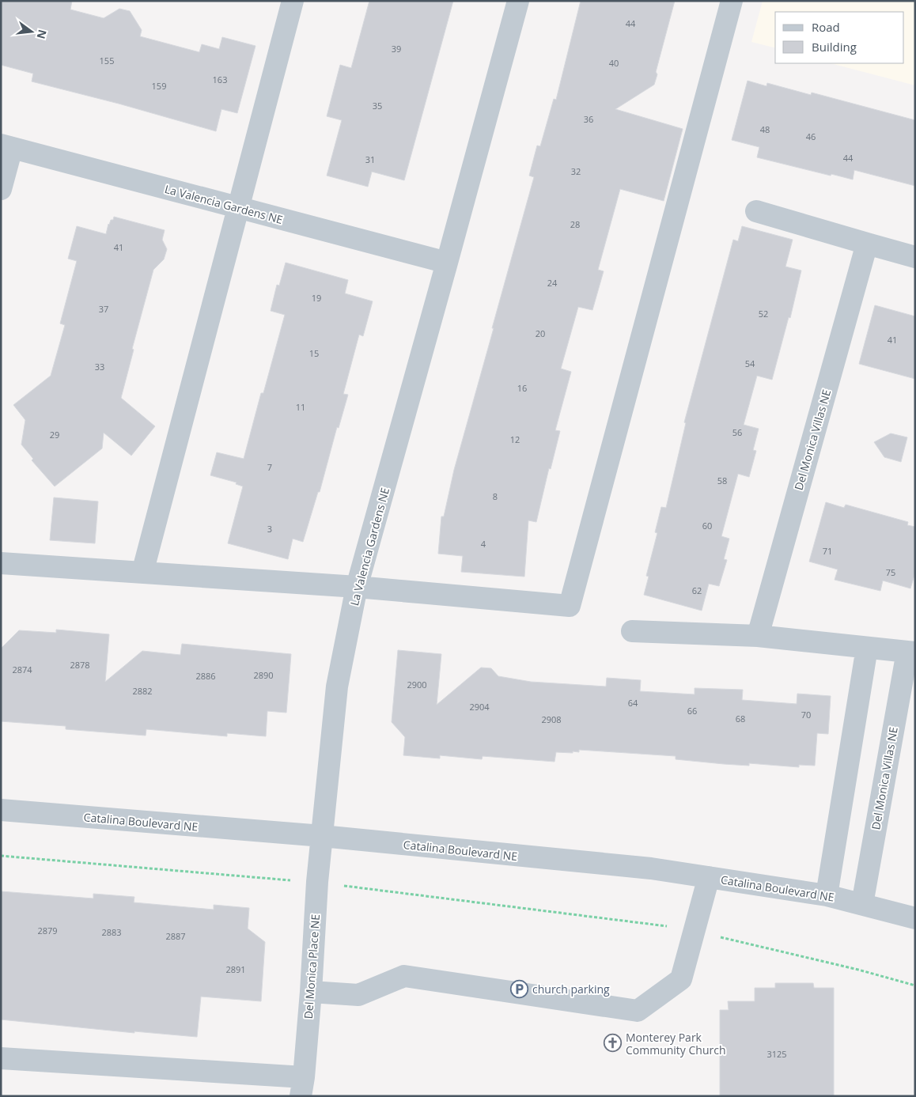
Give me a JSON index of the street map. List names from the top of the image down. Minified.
{"streets":{"street":["La Valencia Gardens NE","Del Monica Villas NE","Catalina Boulevard NE","Del Monica Place NE"]},"crossings":[["La Valencia Gardens NE","Catalina Boulevard NE"],["La Valencia Gardens NE","Del Monica Place NE"],["Del Monica Villas NE","Catalina Boulevard NE"],["Catalina Boulevard NE","Del Monica Place NE"]],"places":{"parking":["church parking"],"church":["Monterey Park Community Church"]},"house_numbers":["44","39","155","40","163","159","35","36","48","46","44","31","32","28","41","24","19","37","52","20","41","15","54","33","16","11","56","29","12","7","58","8","60","3","4","71","75","62","2878","2874","2890","2886","2900","2882","64","2904","66","70","68","2908","2879","2883","2887","2891","3125"],"legend":["Road","Building"],"north":"right"}
